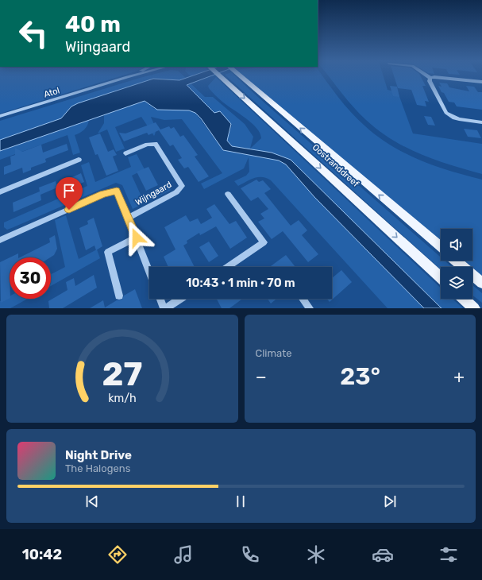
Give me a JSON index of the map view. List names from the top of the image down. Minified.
{"streets":{"main road":["Oostranddreef"],"street":["Atol","Wijngaard"]},"page":{"turn":["40 m","Wijngaard"],"limit":"30","trip":"10:43 · 1 min · 70 m","tile":"Climate","heat":["−","23°","+"],"song":["Night Drive","The Halogens"],"tabs":"10:42","gauge":["27","km/h"]}}
